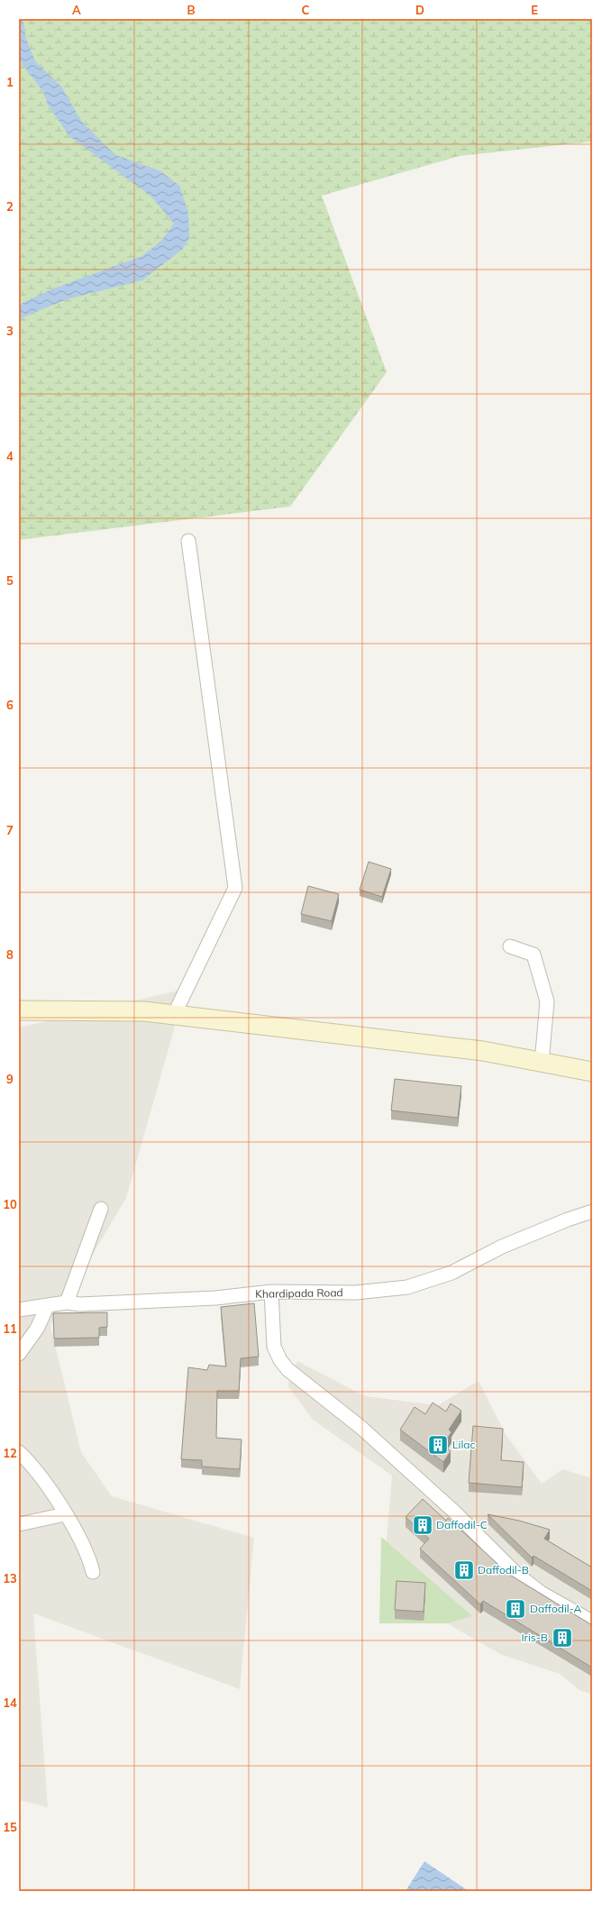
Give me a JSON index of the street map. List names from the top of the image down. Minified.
{"streets":{"street":["Khardipada Road"]},"places":{"building":["Lilac","Daffodil-C","Daffodil-B","Daffodil-A","Iris-B"]},"grid":{"columns":["A","B","C","D","E"],"rows":["1","2","3","4","5","6","7","8","9","10","11","12","13","14","15"]}}
